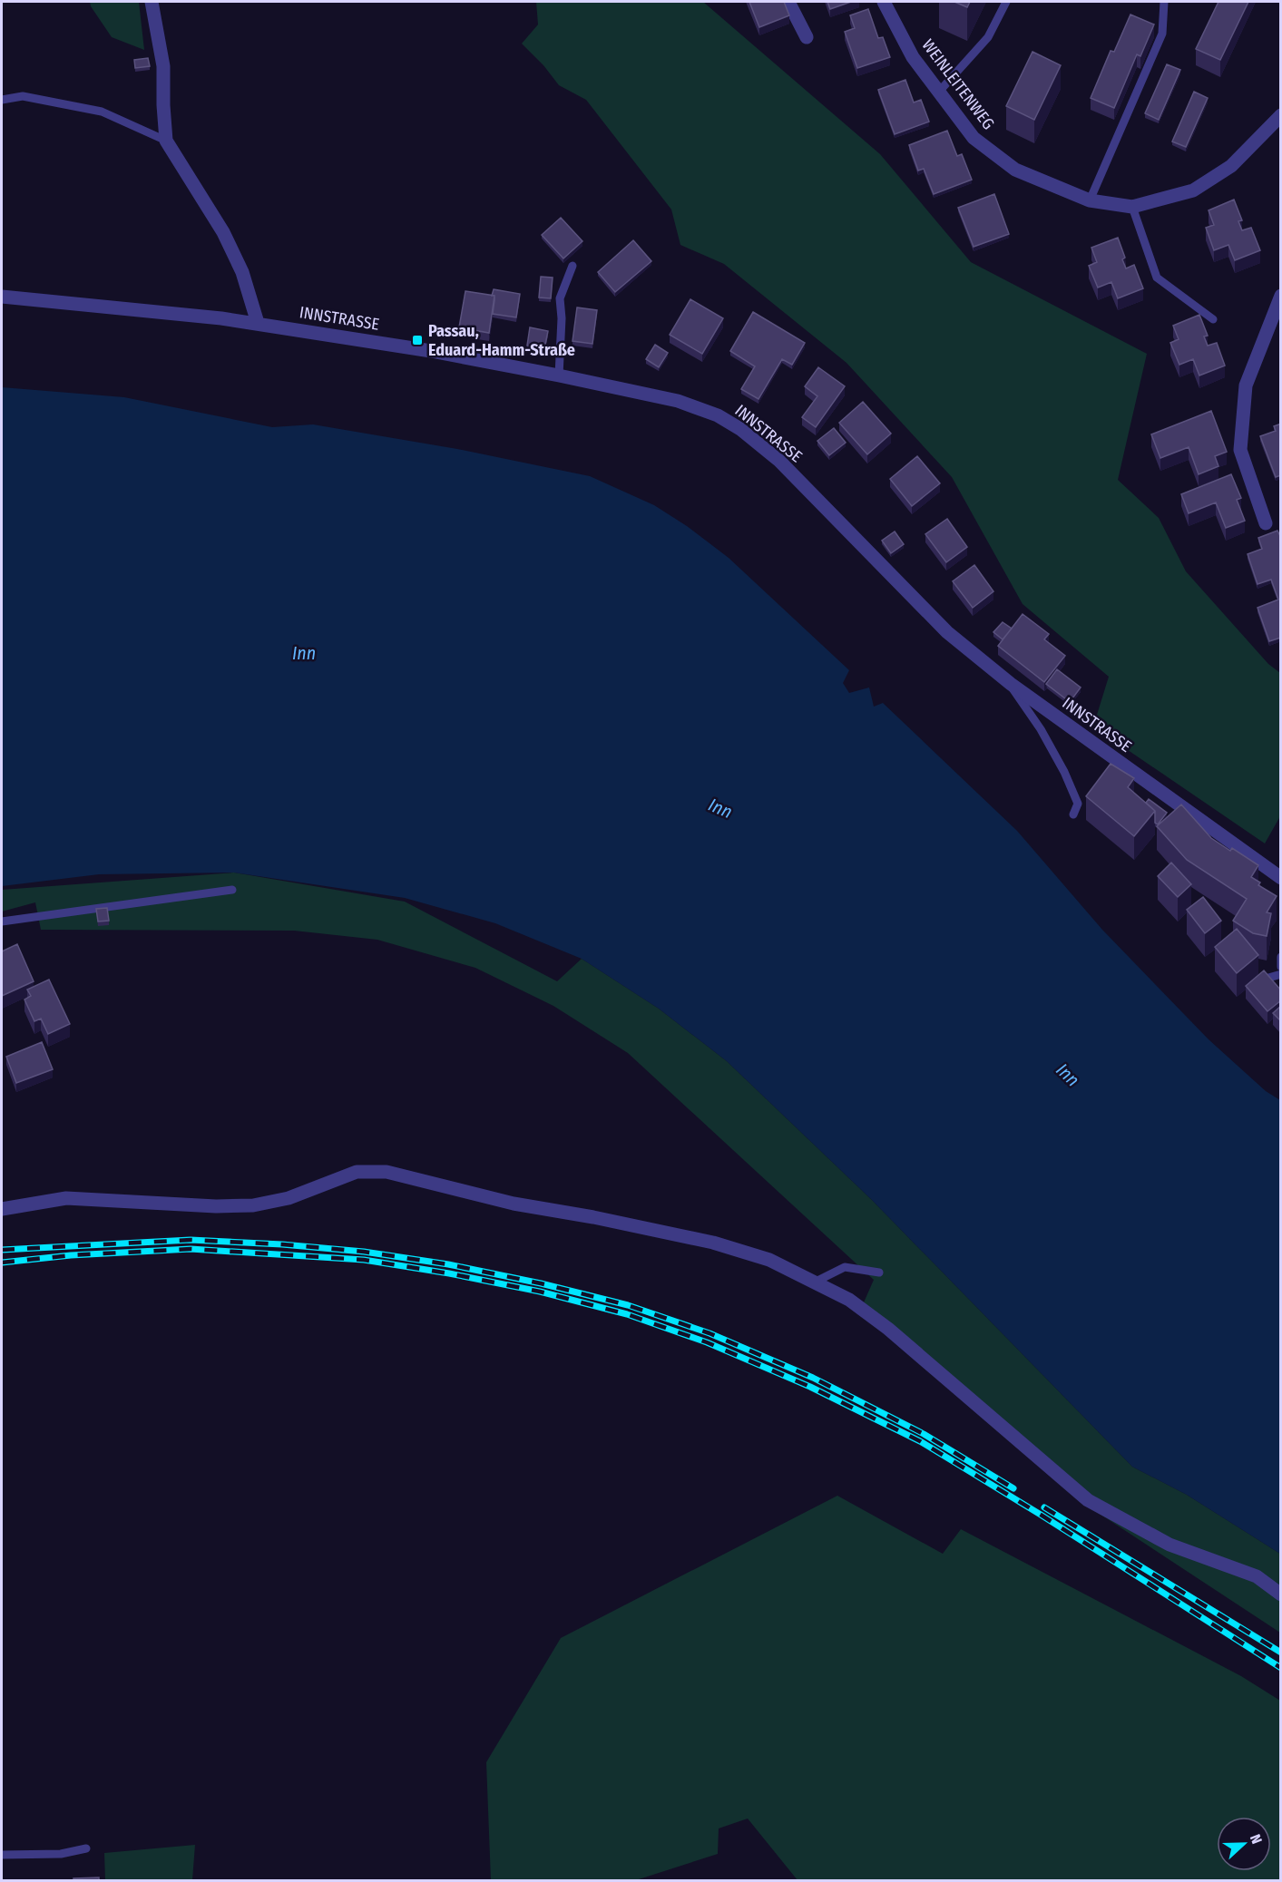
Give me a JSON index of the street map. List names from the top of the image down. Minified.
{"streets":{"street":["WEINLEITENWEG","INNSTRASSE"]},"water":["Inn"],"places":{"transit":["Passau, Eduard-Hamm-Straße"]},"north":"right"}
